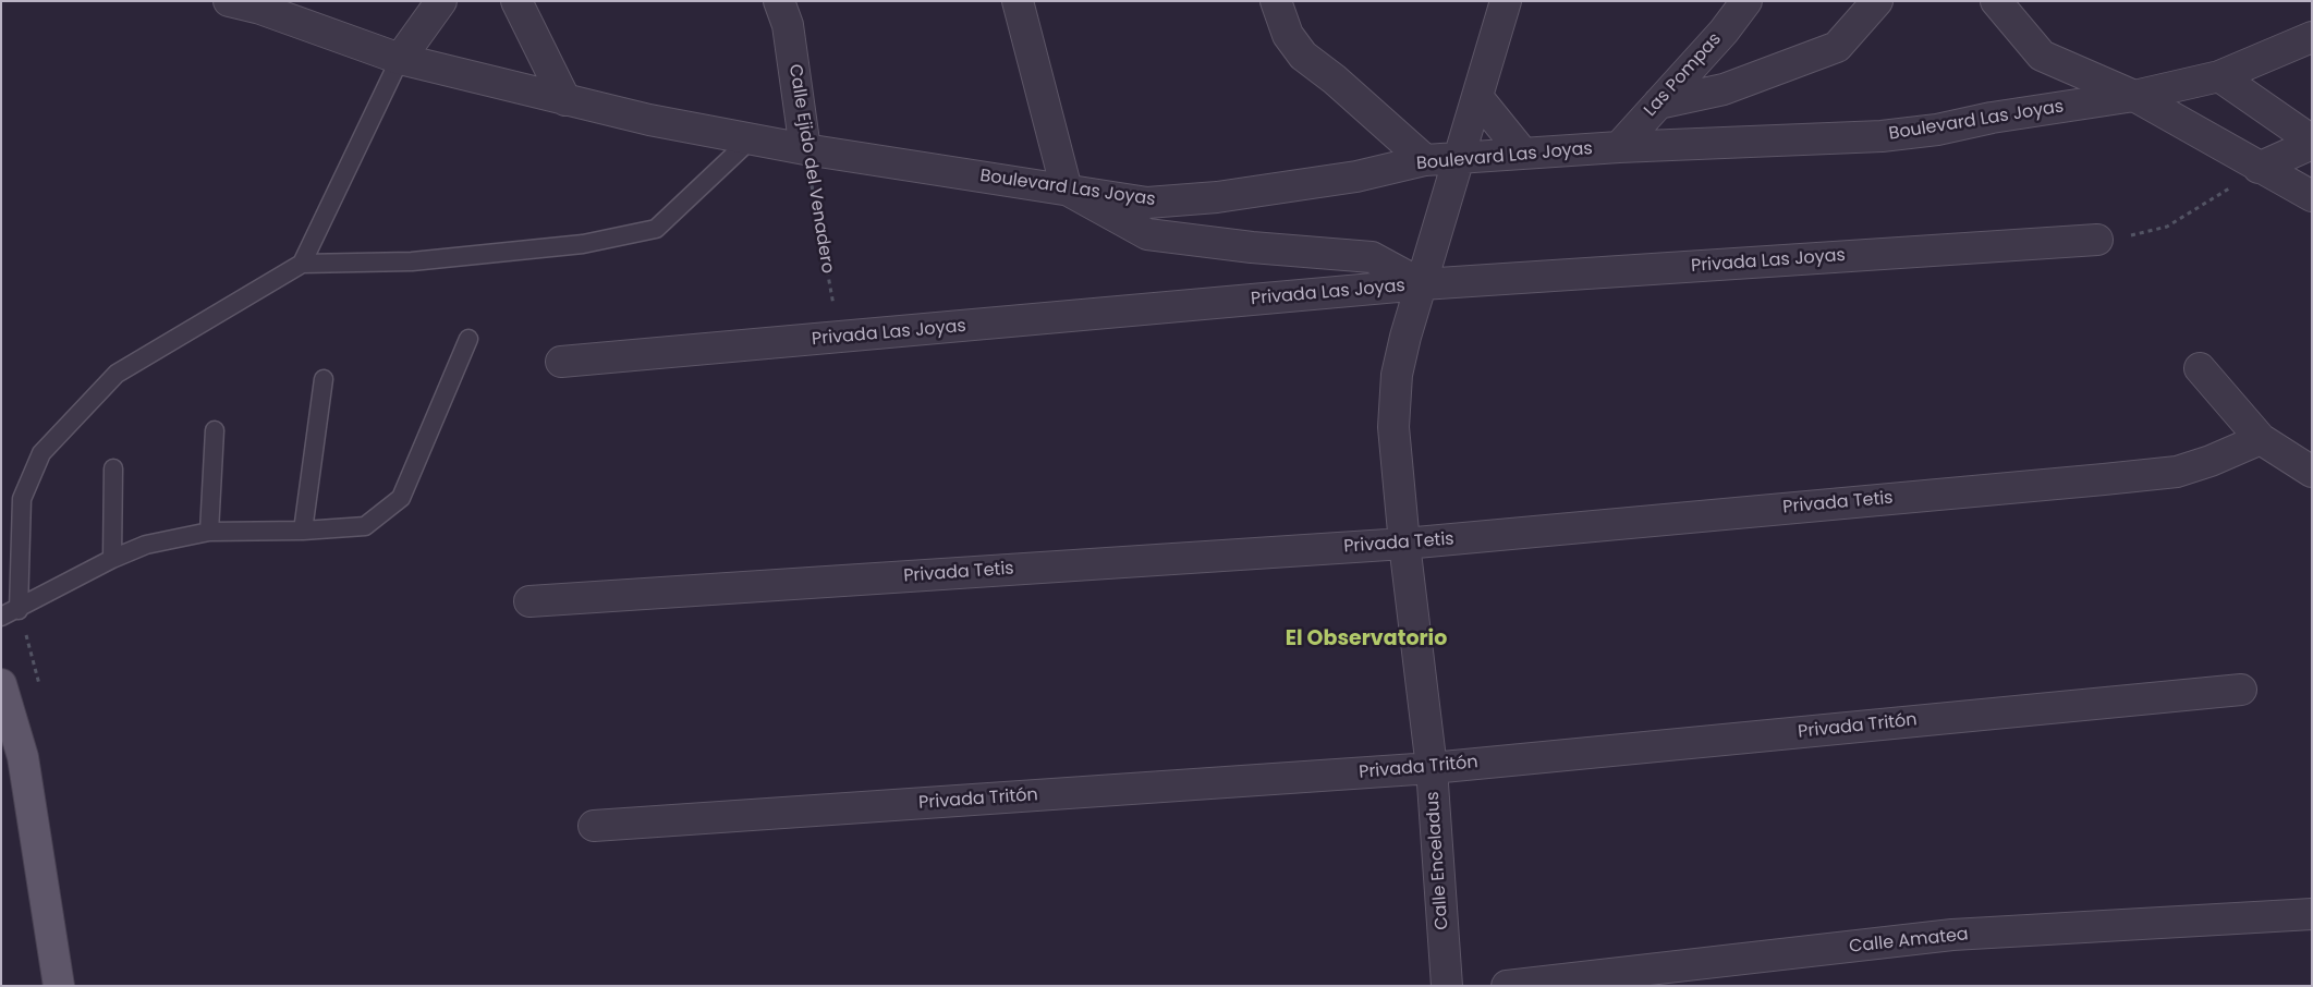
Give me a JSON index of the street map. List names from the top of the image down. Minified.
{"streets":{"street":["Las Pompas","Boulevard Las Joyas","Calle Ejido del Venadero","Privada Las Joyas","Privada Tetis","Privada Tritón","Calle Enceladus","Calle Amatea"]},"crossings":[["Las Pompas","Boulevard Las Joyas"],["Boulevard Las Joyas","Calle Ejido del Venadero"],["Boulevard Las Joyas","Calle Enceladus"],["Calle Ejido del Venadero","Privada Las Joyas"],["Privada Las Joyas","Calle Enceladus"],["Privada Tetis","Calle Enceladus"],["Privada Tritón","Calle Enceladus"]],"districts":["El Observatorio"]}
